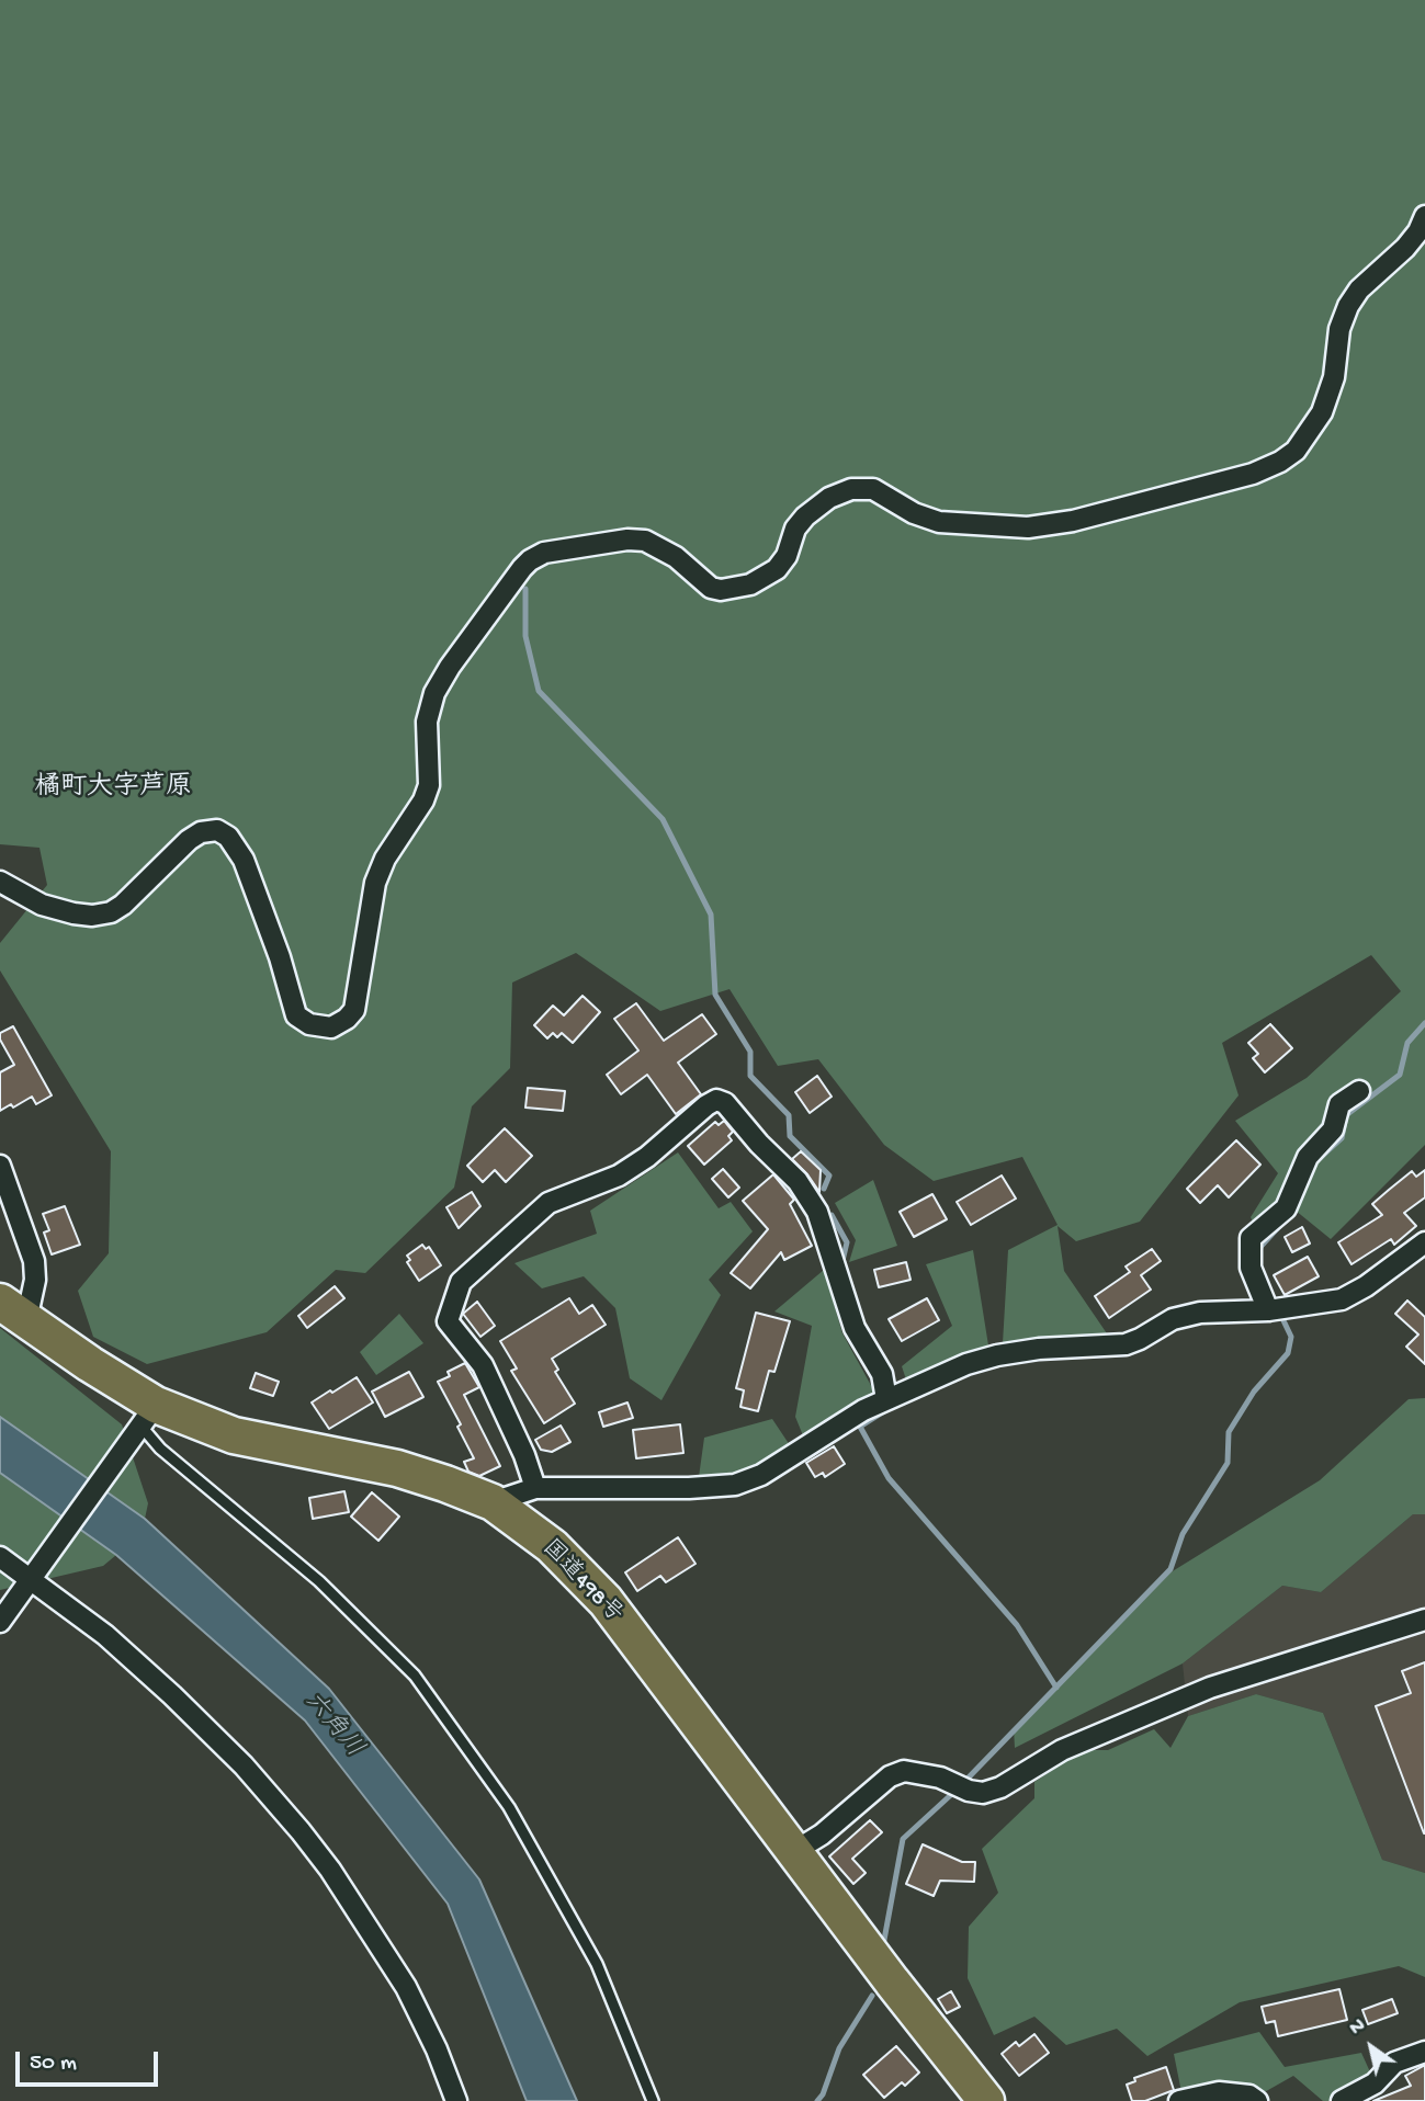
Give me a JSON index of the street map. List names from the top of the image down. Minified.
{"streets":{"highway":["国道498号"]},"districts":["橘町大字芦原"],"water":["六角川"],"scale_bar":"50 m","north":"top left"}
